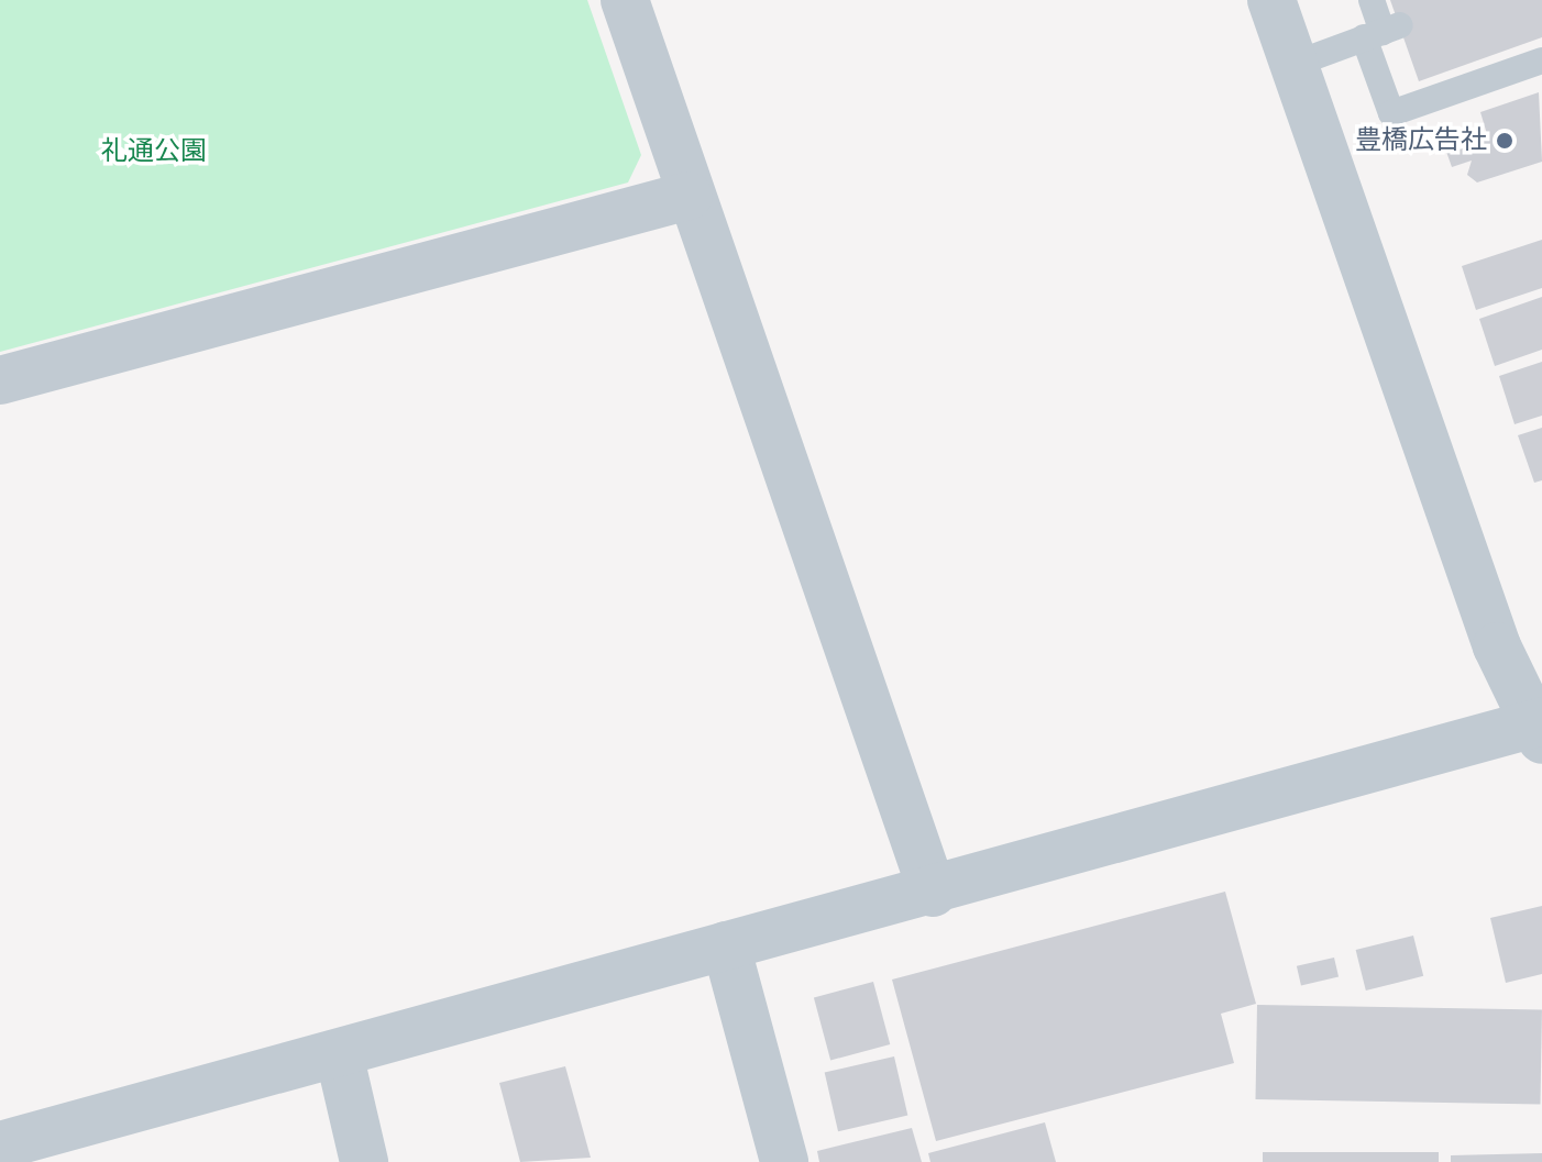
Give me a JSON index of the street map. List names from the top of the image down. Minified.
{"parks":["礼通公園"],"places":["豊橋広告社"]}
